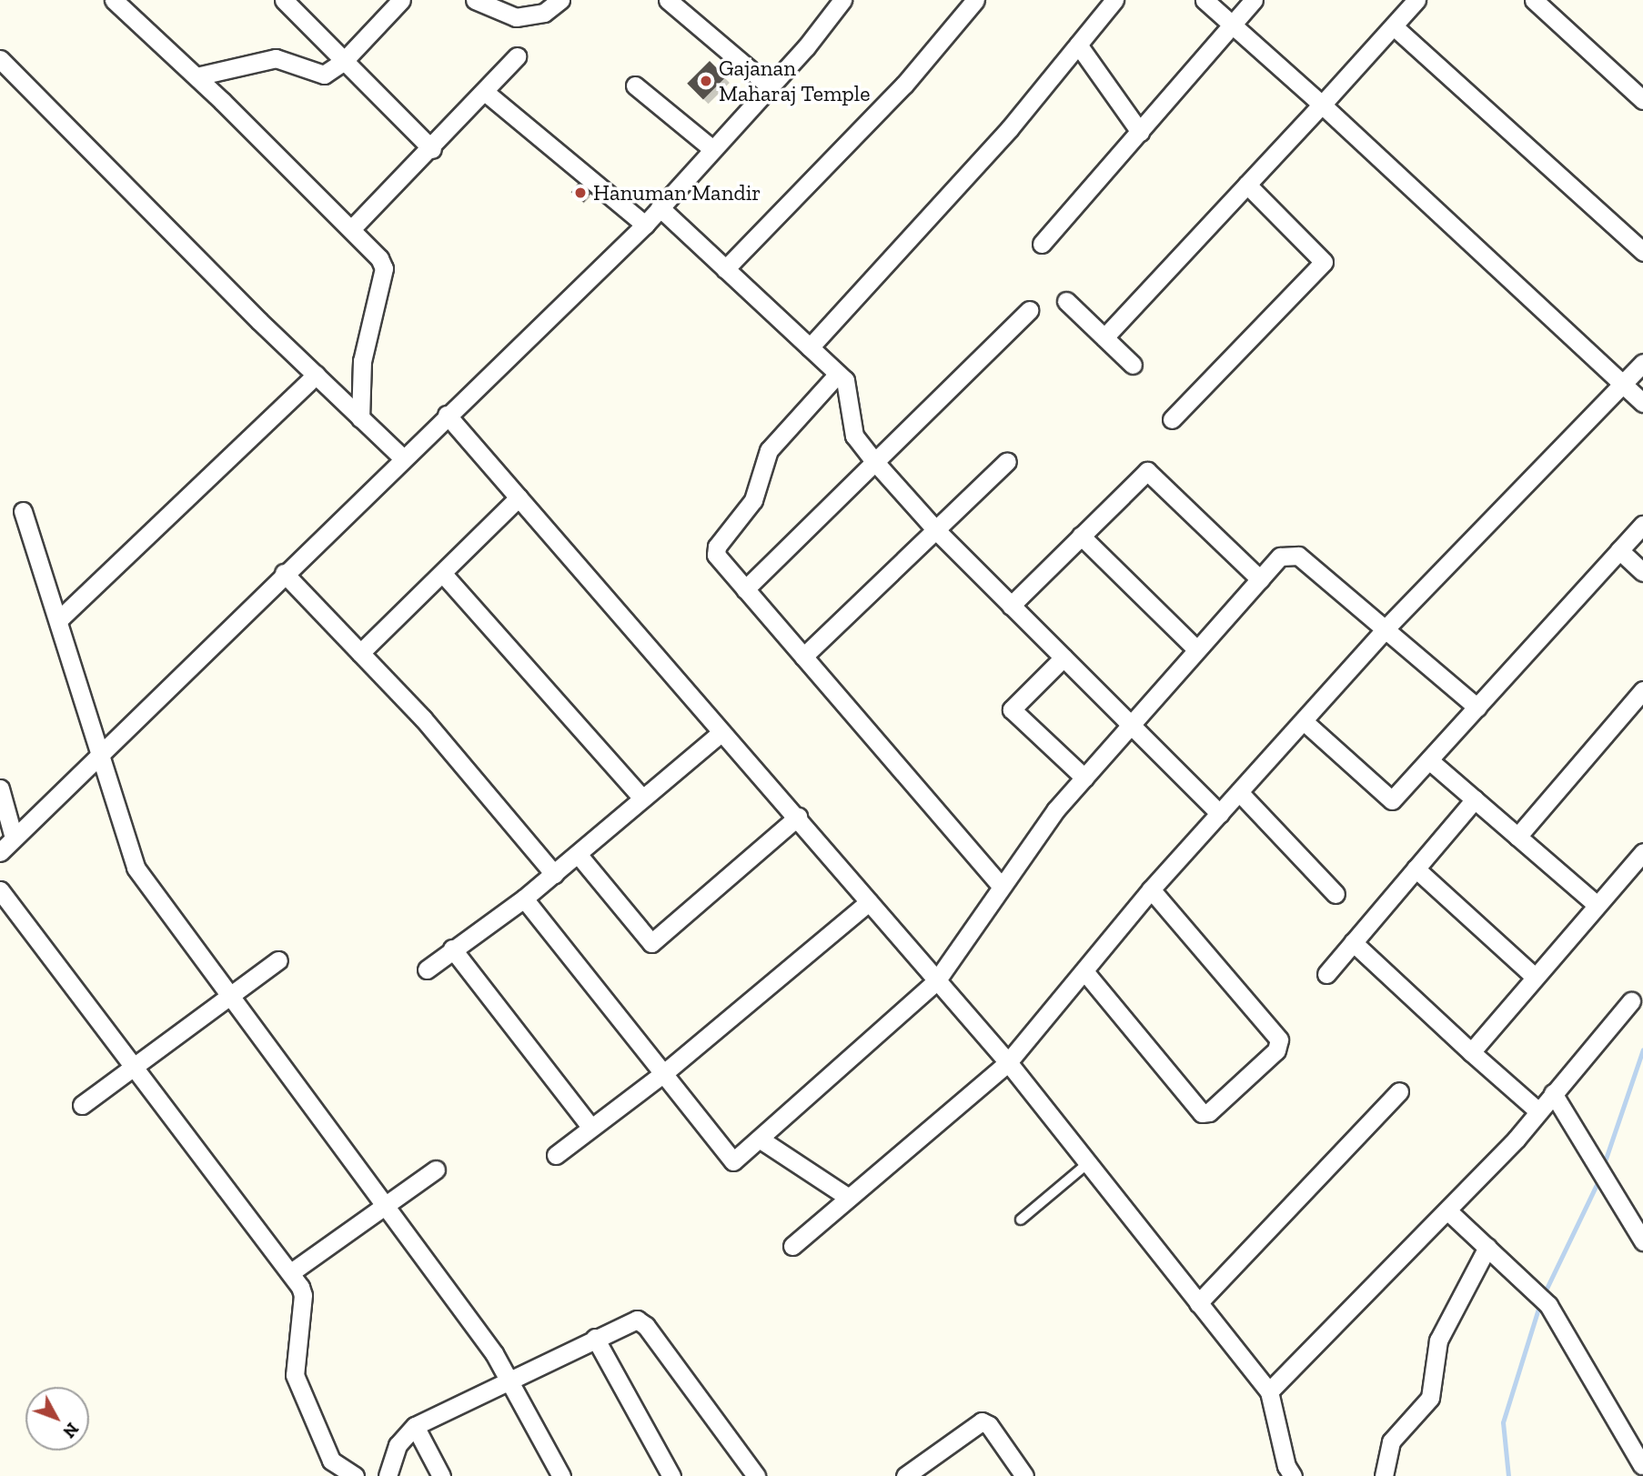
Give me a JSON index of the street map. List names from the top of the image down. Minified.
{"places":["Gajanan Maharaj Temple","Hanuman Mandir"],"north":"bottom right"}
